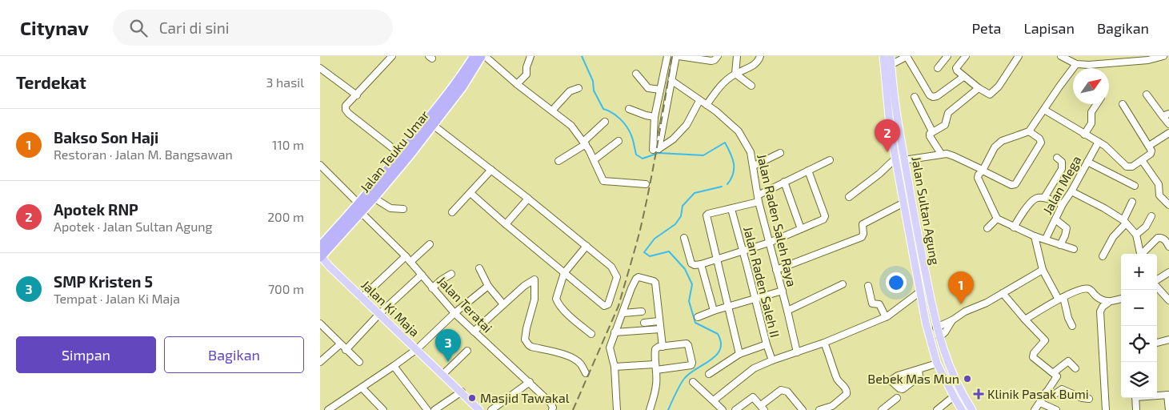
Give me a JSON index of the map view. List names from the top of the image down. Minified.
{"streets":{"highway":["Jalan Teuku Umar"],"main road":["Jalan Sultan Agung","Jalan Ki Maja"],"street":["Jalan Mega","Jalan Raden Saleh Raya","Jalan Raden Saleh II","Jalan Teratai"]},"crossings":[["Jalan Teuku Umar","Jalan Teratai"],["Jalan Teuku Umar","Jalan Ki Maja"]],"places":{"other":["Bebek Mas Mun","Masjid Tawakal"],"health":["Klinik Pasak Bumi"]},"north":"top right","page":{"header":"Citynav","search":"Cari di sini","nav":["Peta","Lapisan","Bagikan"],"heading":["Terdekat","3 hasil"],"list":[{"mark":"1","name":"Bakso Son Haji","note":"Restoran · Jalan M. Bangsawan","value":"110 m"},{"mark":"2","name":"Apotek RNP","note":"Apotek · Jalan Sultan Agung","value":"200 m"},{"mark":"3","name":"SMP Kristen 5","note":"Tempat · Jalan Ki Maja","value":"700 m"}],"pins":["2","1","3"],"map_buttons":["+","−"],"buttons":["Simpan","Bagikan"]}}
